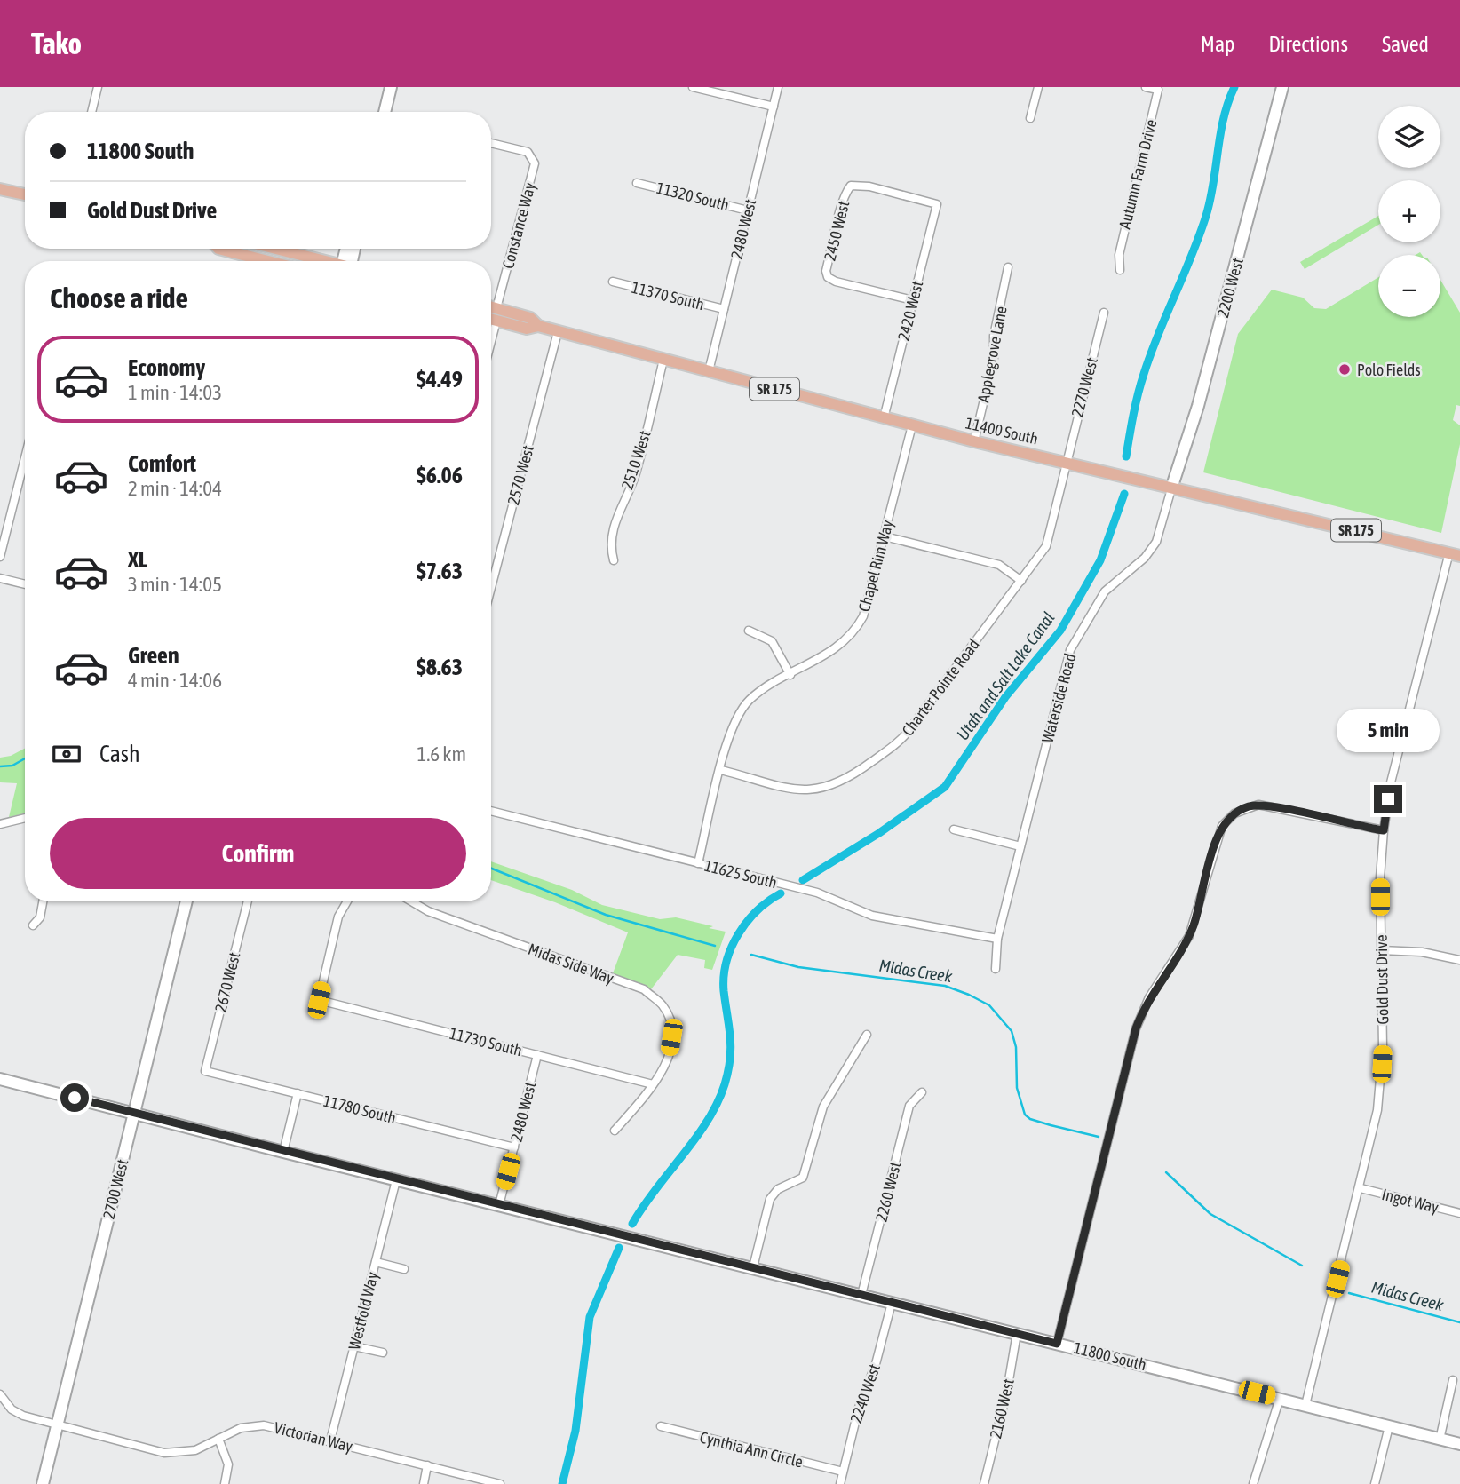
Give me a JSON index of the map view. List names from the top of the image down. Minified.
{"streets":{"main road":["2200 West","SR 175","11400 South","2700 West","11800 South"],"street":["Autumn Farm Drive","11320 South","Constance Way","2480 West","2450 West","11370 South","2420 West","Applegrove Lane","2270 West","2510 West","2570 West","Chapel Rim Way","Charter Pointe Road","Waterside Road","11625 South","Midas Side Way","Gold Dust Drive","2670 West","11730 South","11780 South","2260 West","Ingot Way","Westfold Way","2240 West","2160 West","Victorian Way","Cynthia Ann Circle"]},"crossings":[["11320 South","2480 West"],["Constance Way","11400 South"],["2480 West","11370 South"],["2480 West","11400 South"],["2480 West","11730 South"],["2480 West","11780 South"],["2480 West","11800 South"],["2450 West","2420 West"],["2200 West","11400 South"],["2200 West","Waterside Road"],["2420 West","11400 South"],["Applegrove Lane","11400 South"],["2270 West","11400 South"],["2270 West","Charter Pointe Road"],["11400 South","2510 West"],["11400 South","2570 West"],["11400 South","Chapel Rim Way"],["11400 South","Charter Pointe Road"],["11400 South","Waterside Road"],["11400 South","Gold Dust Drive"],["Chapel Rim Way","Charter Pointe Road"],["Chapel Rim Way","11625 South"],["Waterside Road","11625 South"],["Midas Side Way","11730 South"],["Gold Dust Drive","Ingot Way"],["Gold Dust Drive","11800 South"],["2670 West","11780 South"],["2700 West","11800 South"],["2700 West","Victorian Way"],["2260 West","11800 South"],["Westfold Way","11800 South"],["Westfold Way","Victorian Way"],["11800 South","2240 West"],["11800 South","2160 West"],["2240 West","Cynthia Ann Circle"]],"water":["Utah and Salt Lake Canal","Midas Creek"],"places":["Polo Fields"],"page":{"header":"Tako","nav":["Map","Directions","Saved"],"map_buttons":["+","−"],"banner":["11800 South","Gold Dust Drive"],"heading":"Choose a ride","list":[{"name":"Economy","note":"1 min · 14:03","value":"$4.49"},{"name":"Comfort","note":"2 min · 14:04","value":"$6.06"},{"name":"XL","note":"3 min · 14:05","value":"$7.63"},{"name":"Green","note":"4 min · 14:06","value":"$8.63"}],"bubble":"5 min","pay":["Cash","1.6 km"],"buttons":"Confirm"}}
